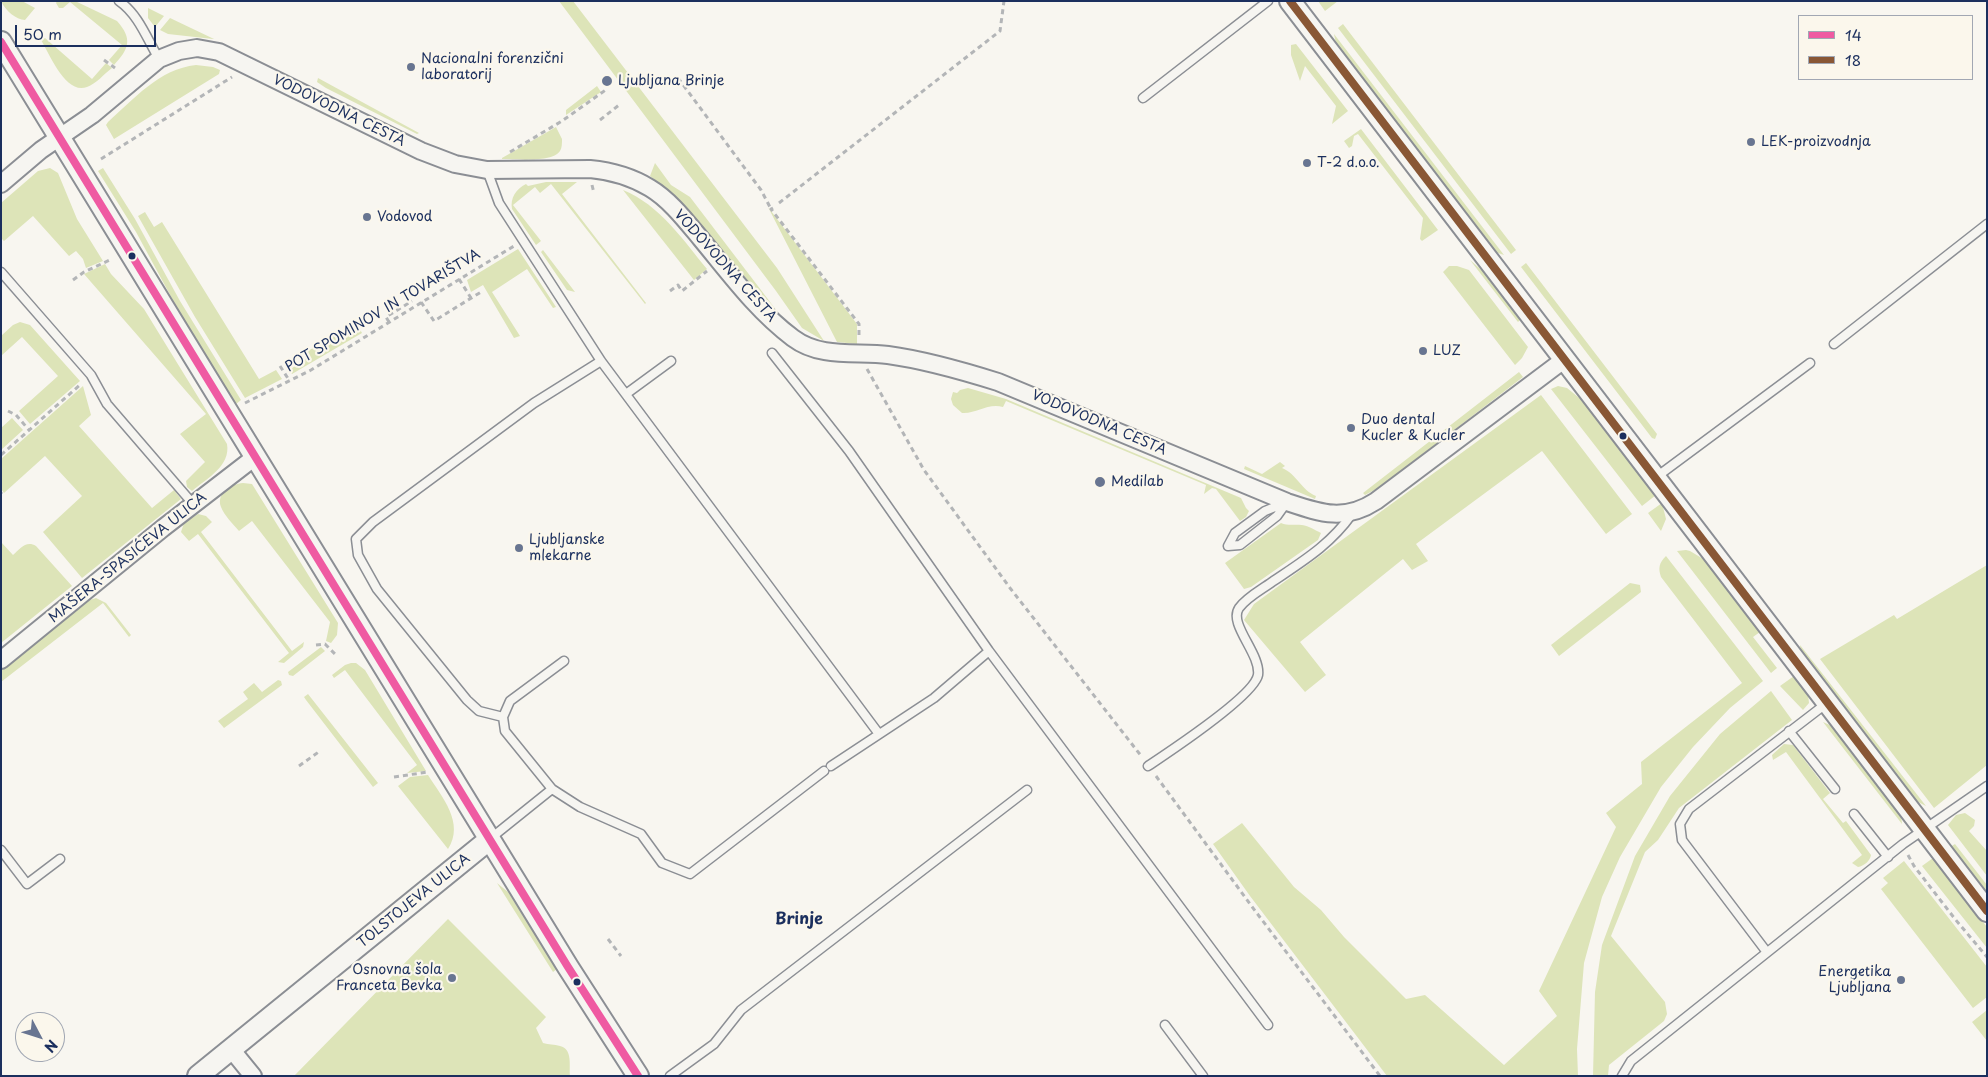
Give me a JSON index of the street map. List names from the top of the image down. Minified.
{"streets":{"street":["VODOVODNA CESTA","MAŠERA-SPASIĆEVA ULICA","TOLSTOJEVA ULICA"],"path":["POT SPOMINOV IN TOVARIŠTVA"]},"districts":["Brinje"],"places":["Nacionalni forenzični laboratorij","Ljubljana Brinje","LEK-proizvodnja","T-2 d.o.o.","Vodovod","LUZ","Duo dental Kucler & Kucler","Medilab","Ljubljanske mlekarne","Osnovna šola Franceta Bevka","Energetika Ljubljana"],"lines":["transit line 18","transit line 14"],"legend":["14","18"],"scale_bar":"50 m","north":"bottom right"}
